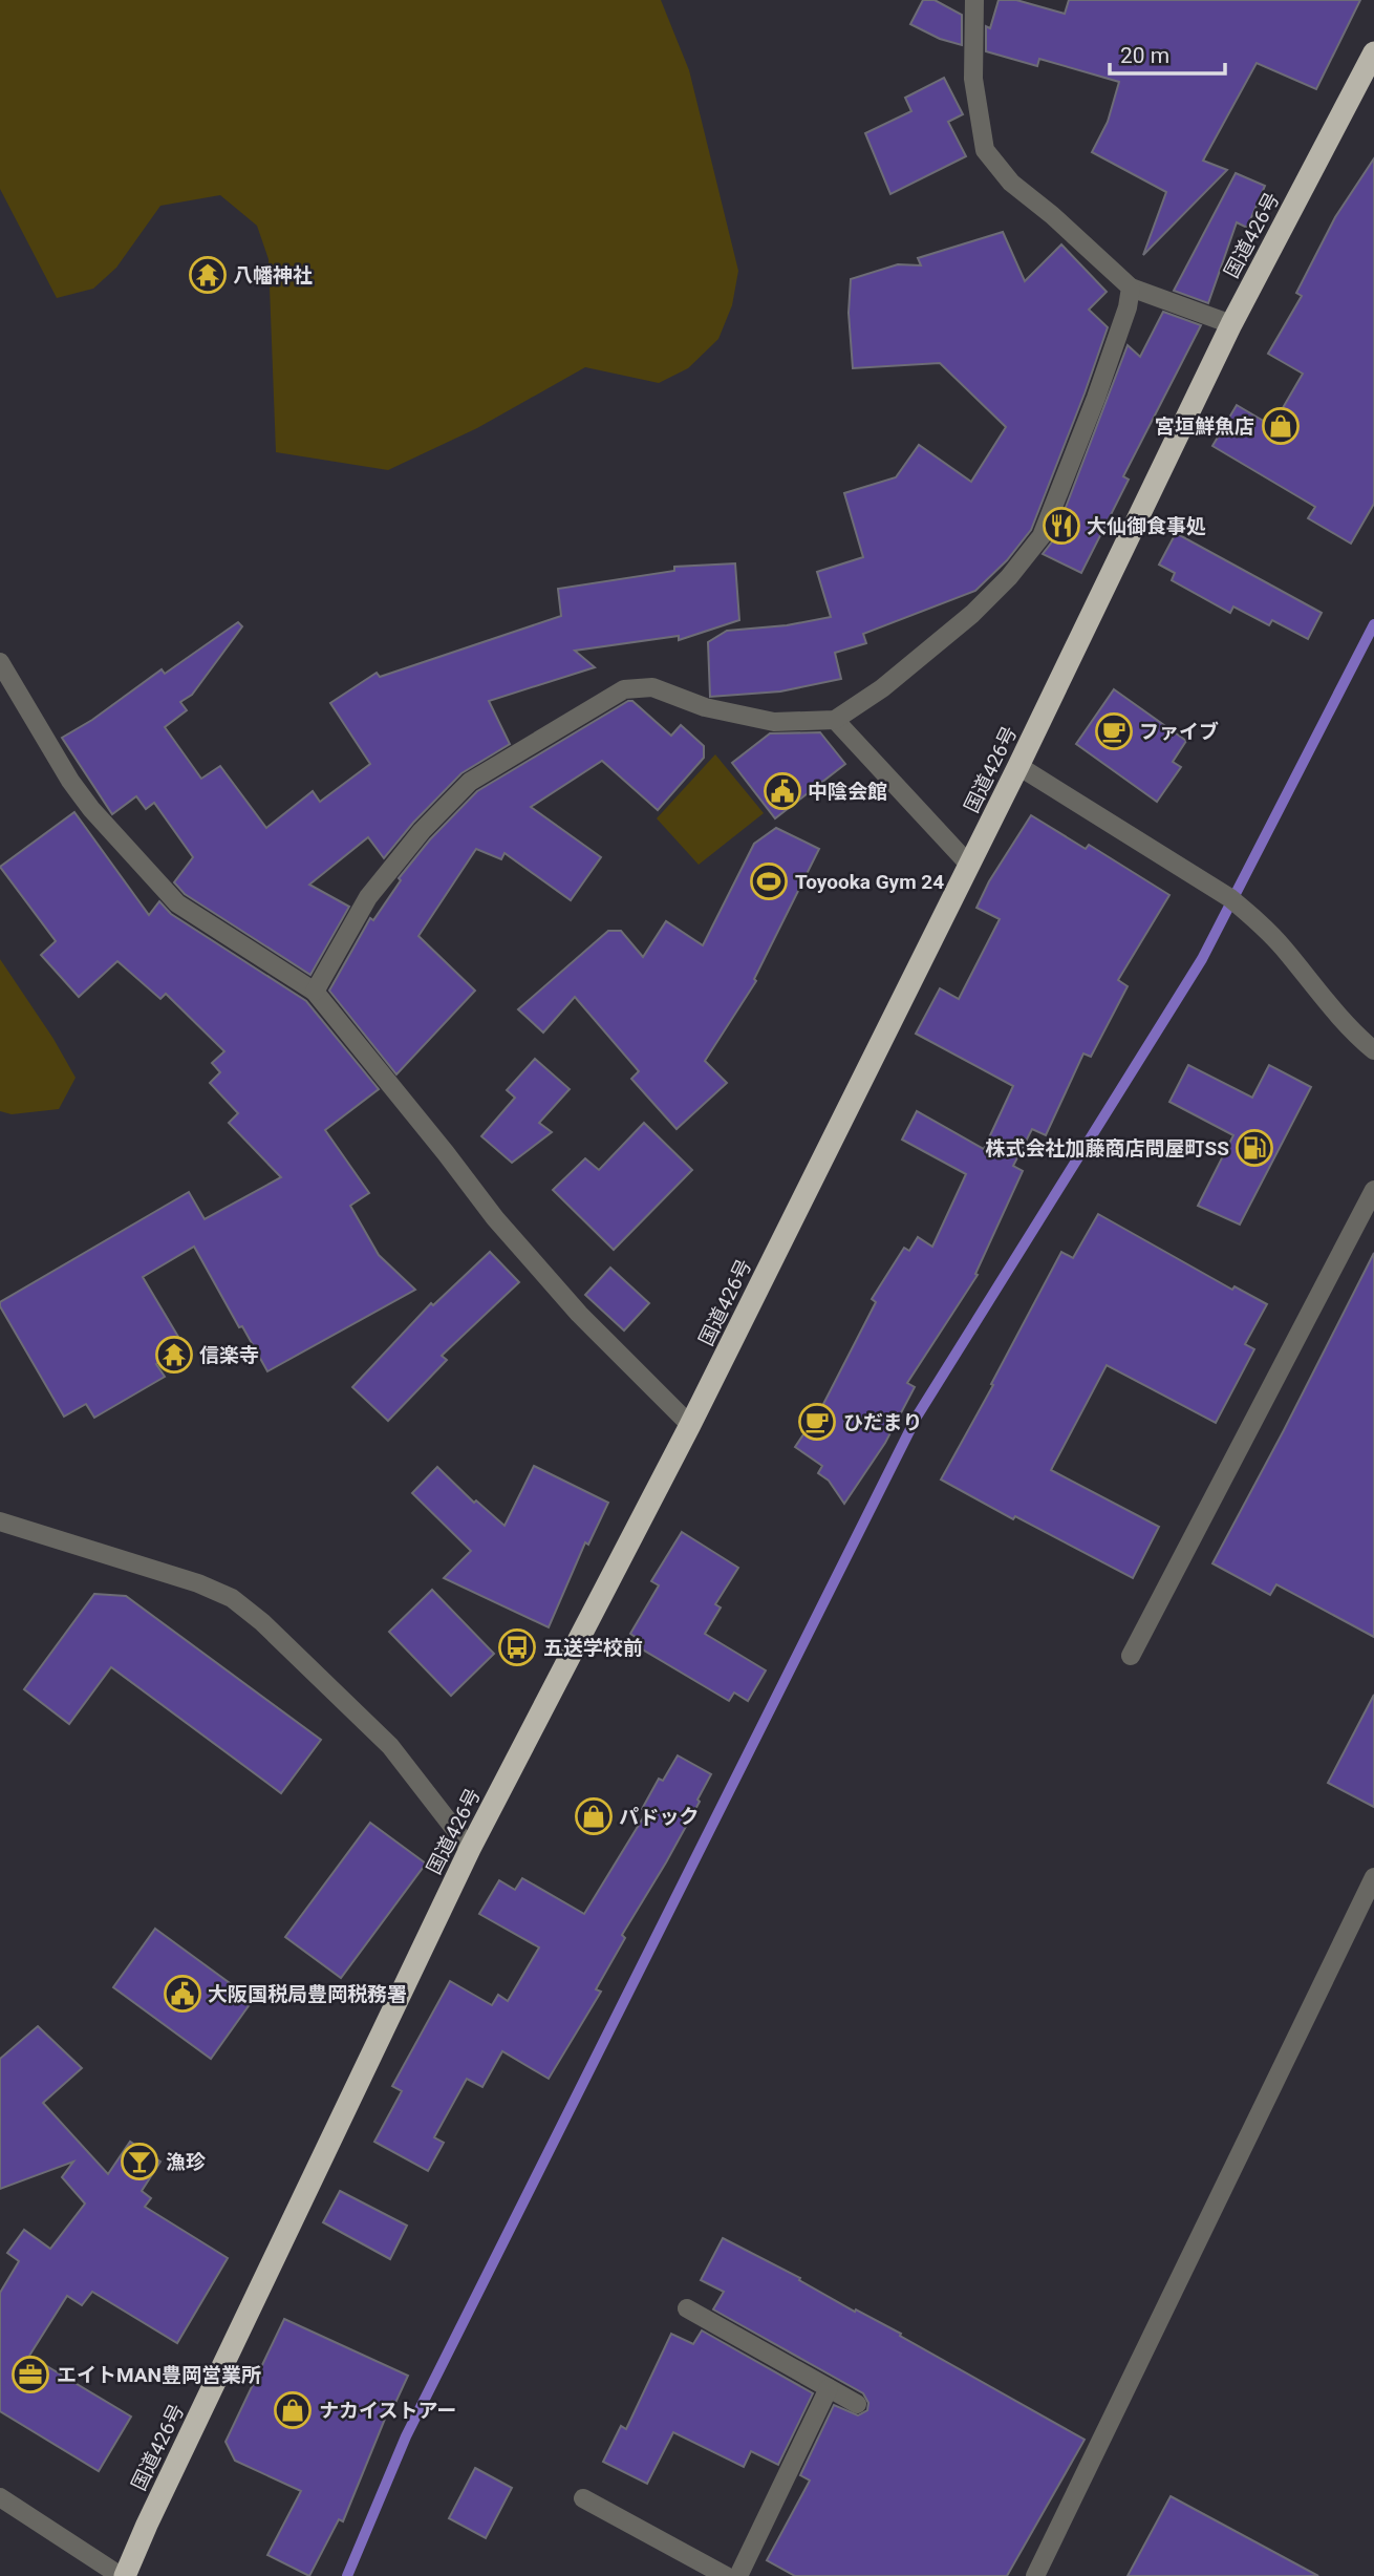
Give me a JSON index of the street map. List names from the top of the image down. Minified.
{"streets":{"highway":["国道426号"]},"places":{"temple":["八幡神社","信楽寺"],"shop":["宮垣鮮魚店","パドック","ナカイストアー"],"restaurant":["大仙御食事処"],"cafe":["ファイブ","ひだまり"],"public building":["中陰会館","大阪国税局豊岡税務署"],"sports":["Toyooka Gym 24"],"fuel station":["株式会社加藤商店問屋町SS"],"bus stop":["五送学校前"],"bar":["漁珍"],"office":["エイトMAN豊岡営業所"]},"scale_bar":"20 m"}
